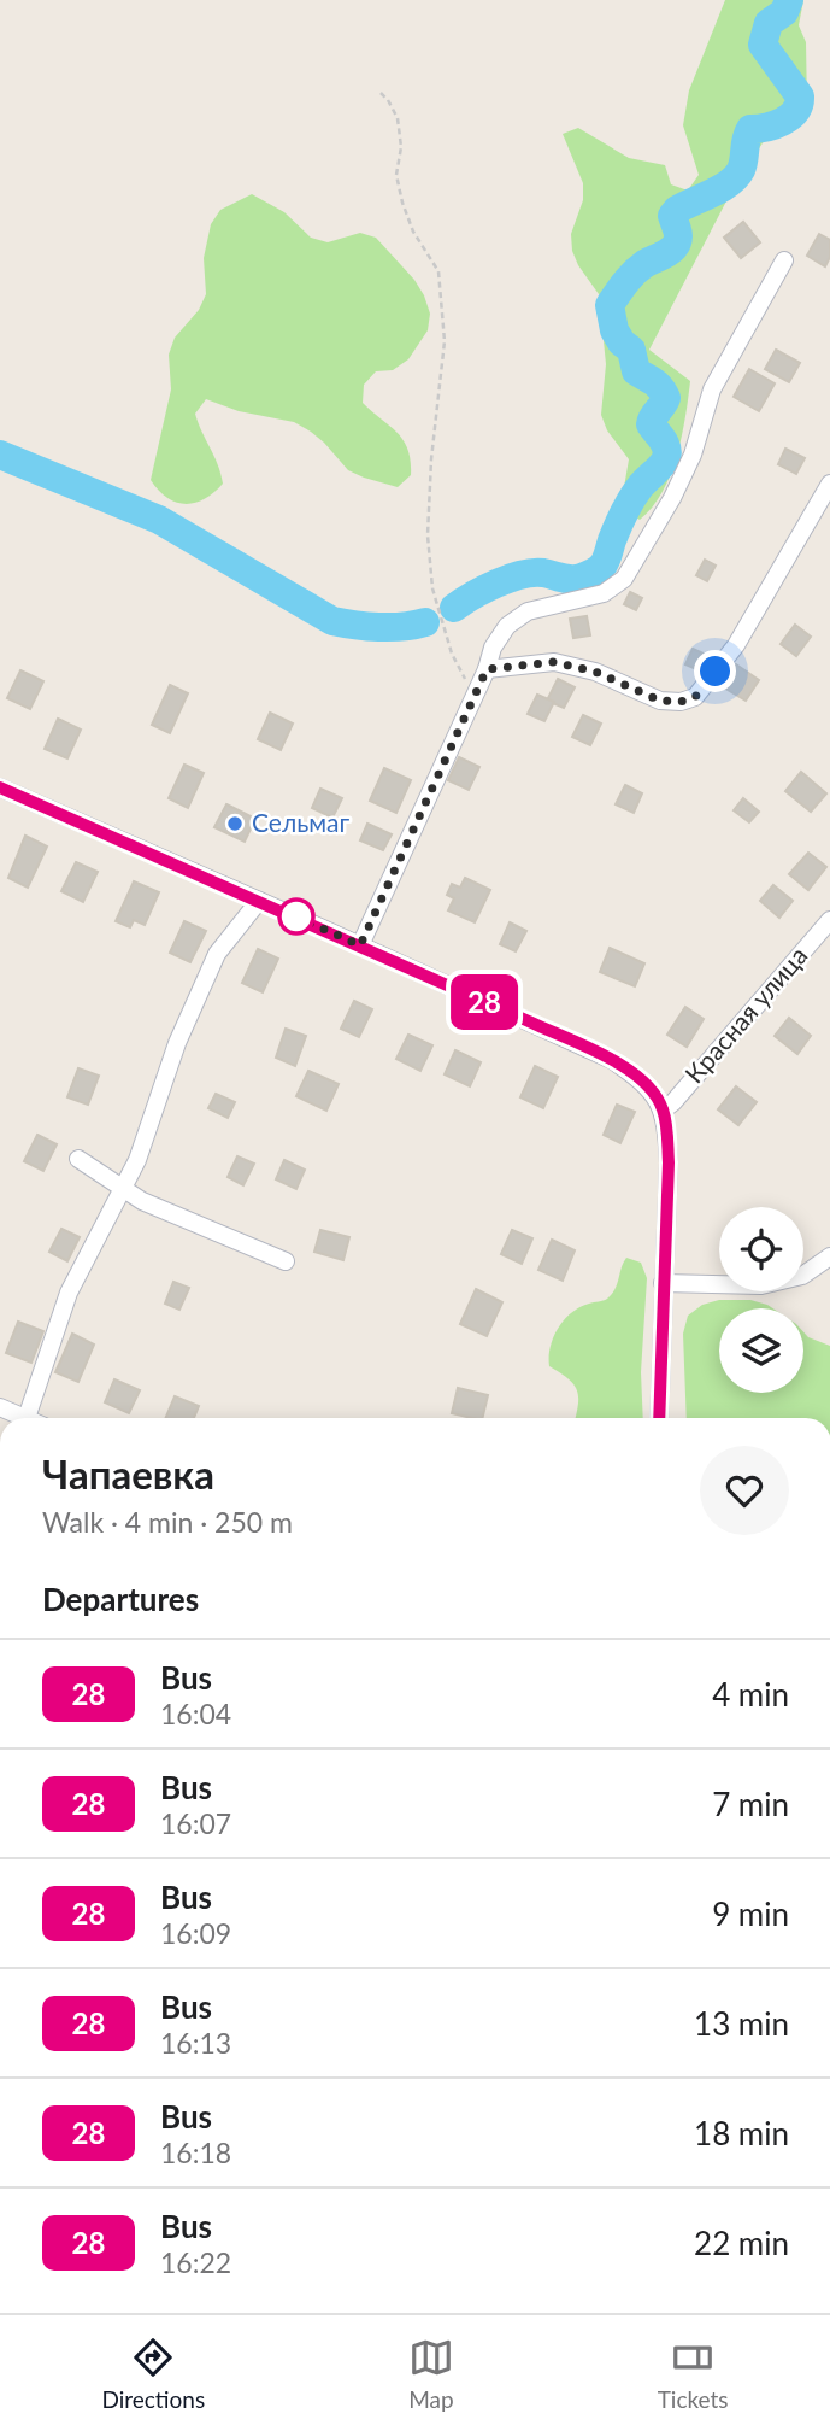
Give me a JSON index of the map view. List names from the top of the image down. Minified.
{"streets":{"street":["Красная улица"]},"places":["Сельмаг"],"lines":["bus line 28"],"page":{"on_map":"28","heading":[["Чапаевка","Walk · 4 min · 250 m"],"Departures"],"list":[{"mark":"28","name":"Bus","note":"16:04","value":"4 min"},{"mark":"28","name":"Bus","note":"16:07","value":"7 min"},{"mark":"28","name":"Bus","note":"16:09","value":"9 min"},{"mark":"28","name":"Bus","note":"16:13","value":"13 min"},{"mark":"28","name":"Bus","note":"16:18","value":"18 min"},{"mark":"28","name":"Bus","note":"16:22","value":"22 min"}],"tabs":["Directions","Map","Tickets"]}}
